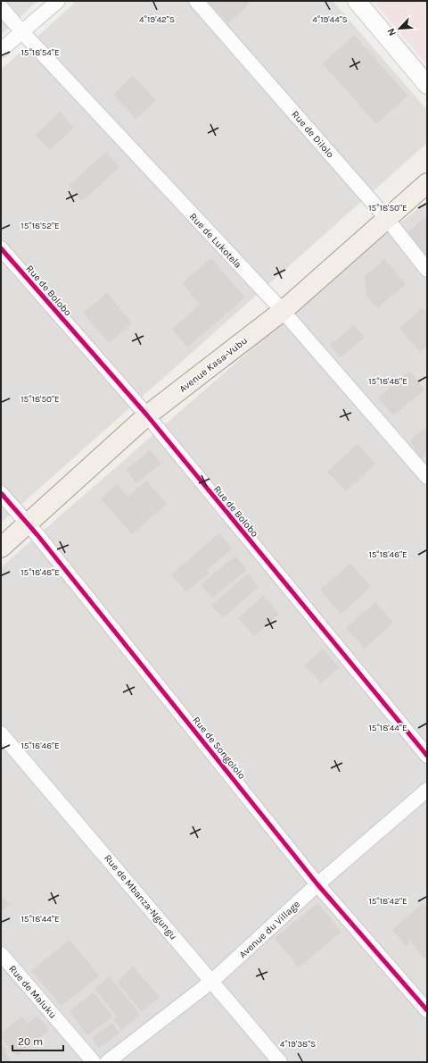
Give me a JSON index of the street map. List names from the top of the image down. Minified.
{"streets":{"main road":["Avenue Kasa-Vubu"],"street":["Rue de Dilolo","Rue de Lukotela","Rue de Bolobo","Rue de Songololo","Rue de Mbanza-Ngungu","Avenue du Village","Rue de Maluku"]},"crossings":[["Rue de Dilolo","Avenue Kasa-Vubu"],["Rue de Lukotela","Avenue Kasa-Vubu"],["Rue de Bolobo","Avenue Kasa-Vubu"],["Avenue Kasa-Vubu","Rue de Songololo"],["Rue de Songololo","Avenue du Village"],["Rue de Mbanza-Ngungu","Avenue du Village"]],"scale_bar":"20 m","north":"bottom left","coordinates":["4°19'42\"S","4°19'44\"S","15°18'54\"E","15°18'50\"E","15°18'52\"E","15°18'48\"E","15°18'46\"E","15°18'44\"E","15°18'42\"E","4°19'38\"S"]}
